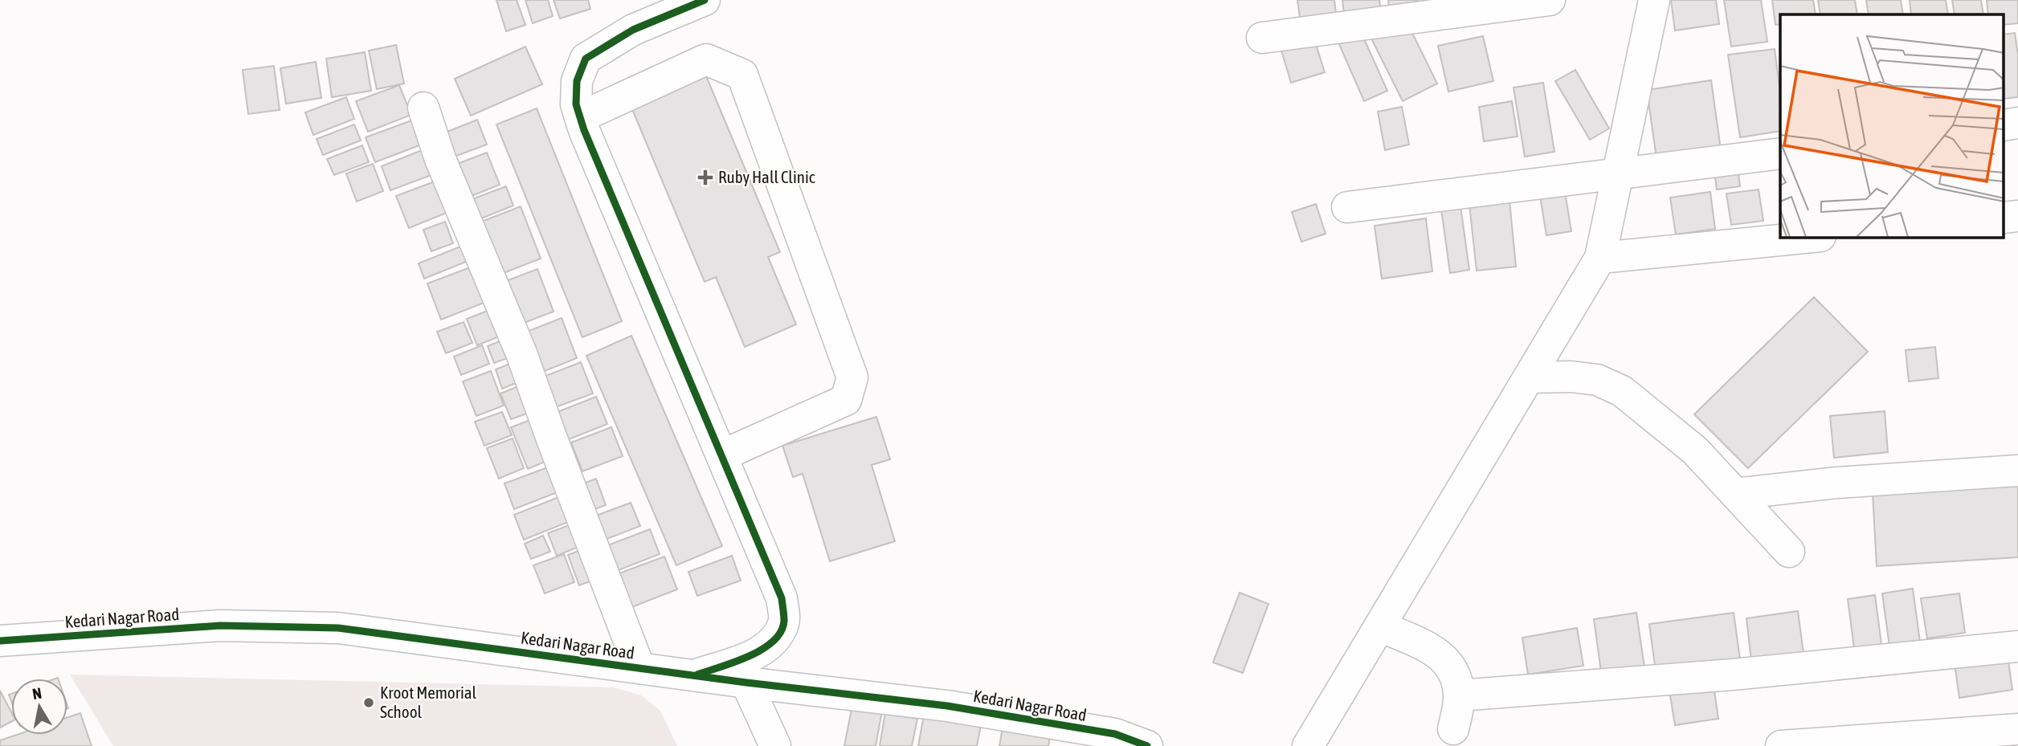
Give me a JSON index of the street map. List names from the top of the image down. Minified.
{"streets":{"street":["Kedari Nagar Road"]},"places":{"health":["Ruby Hall Clinic"],"other":["Kroot Memorial School"]},"north":"top"}
